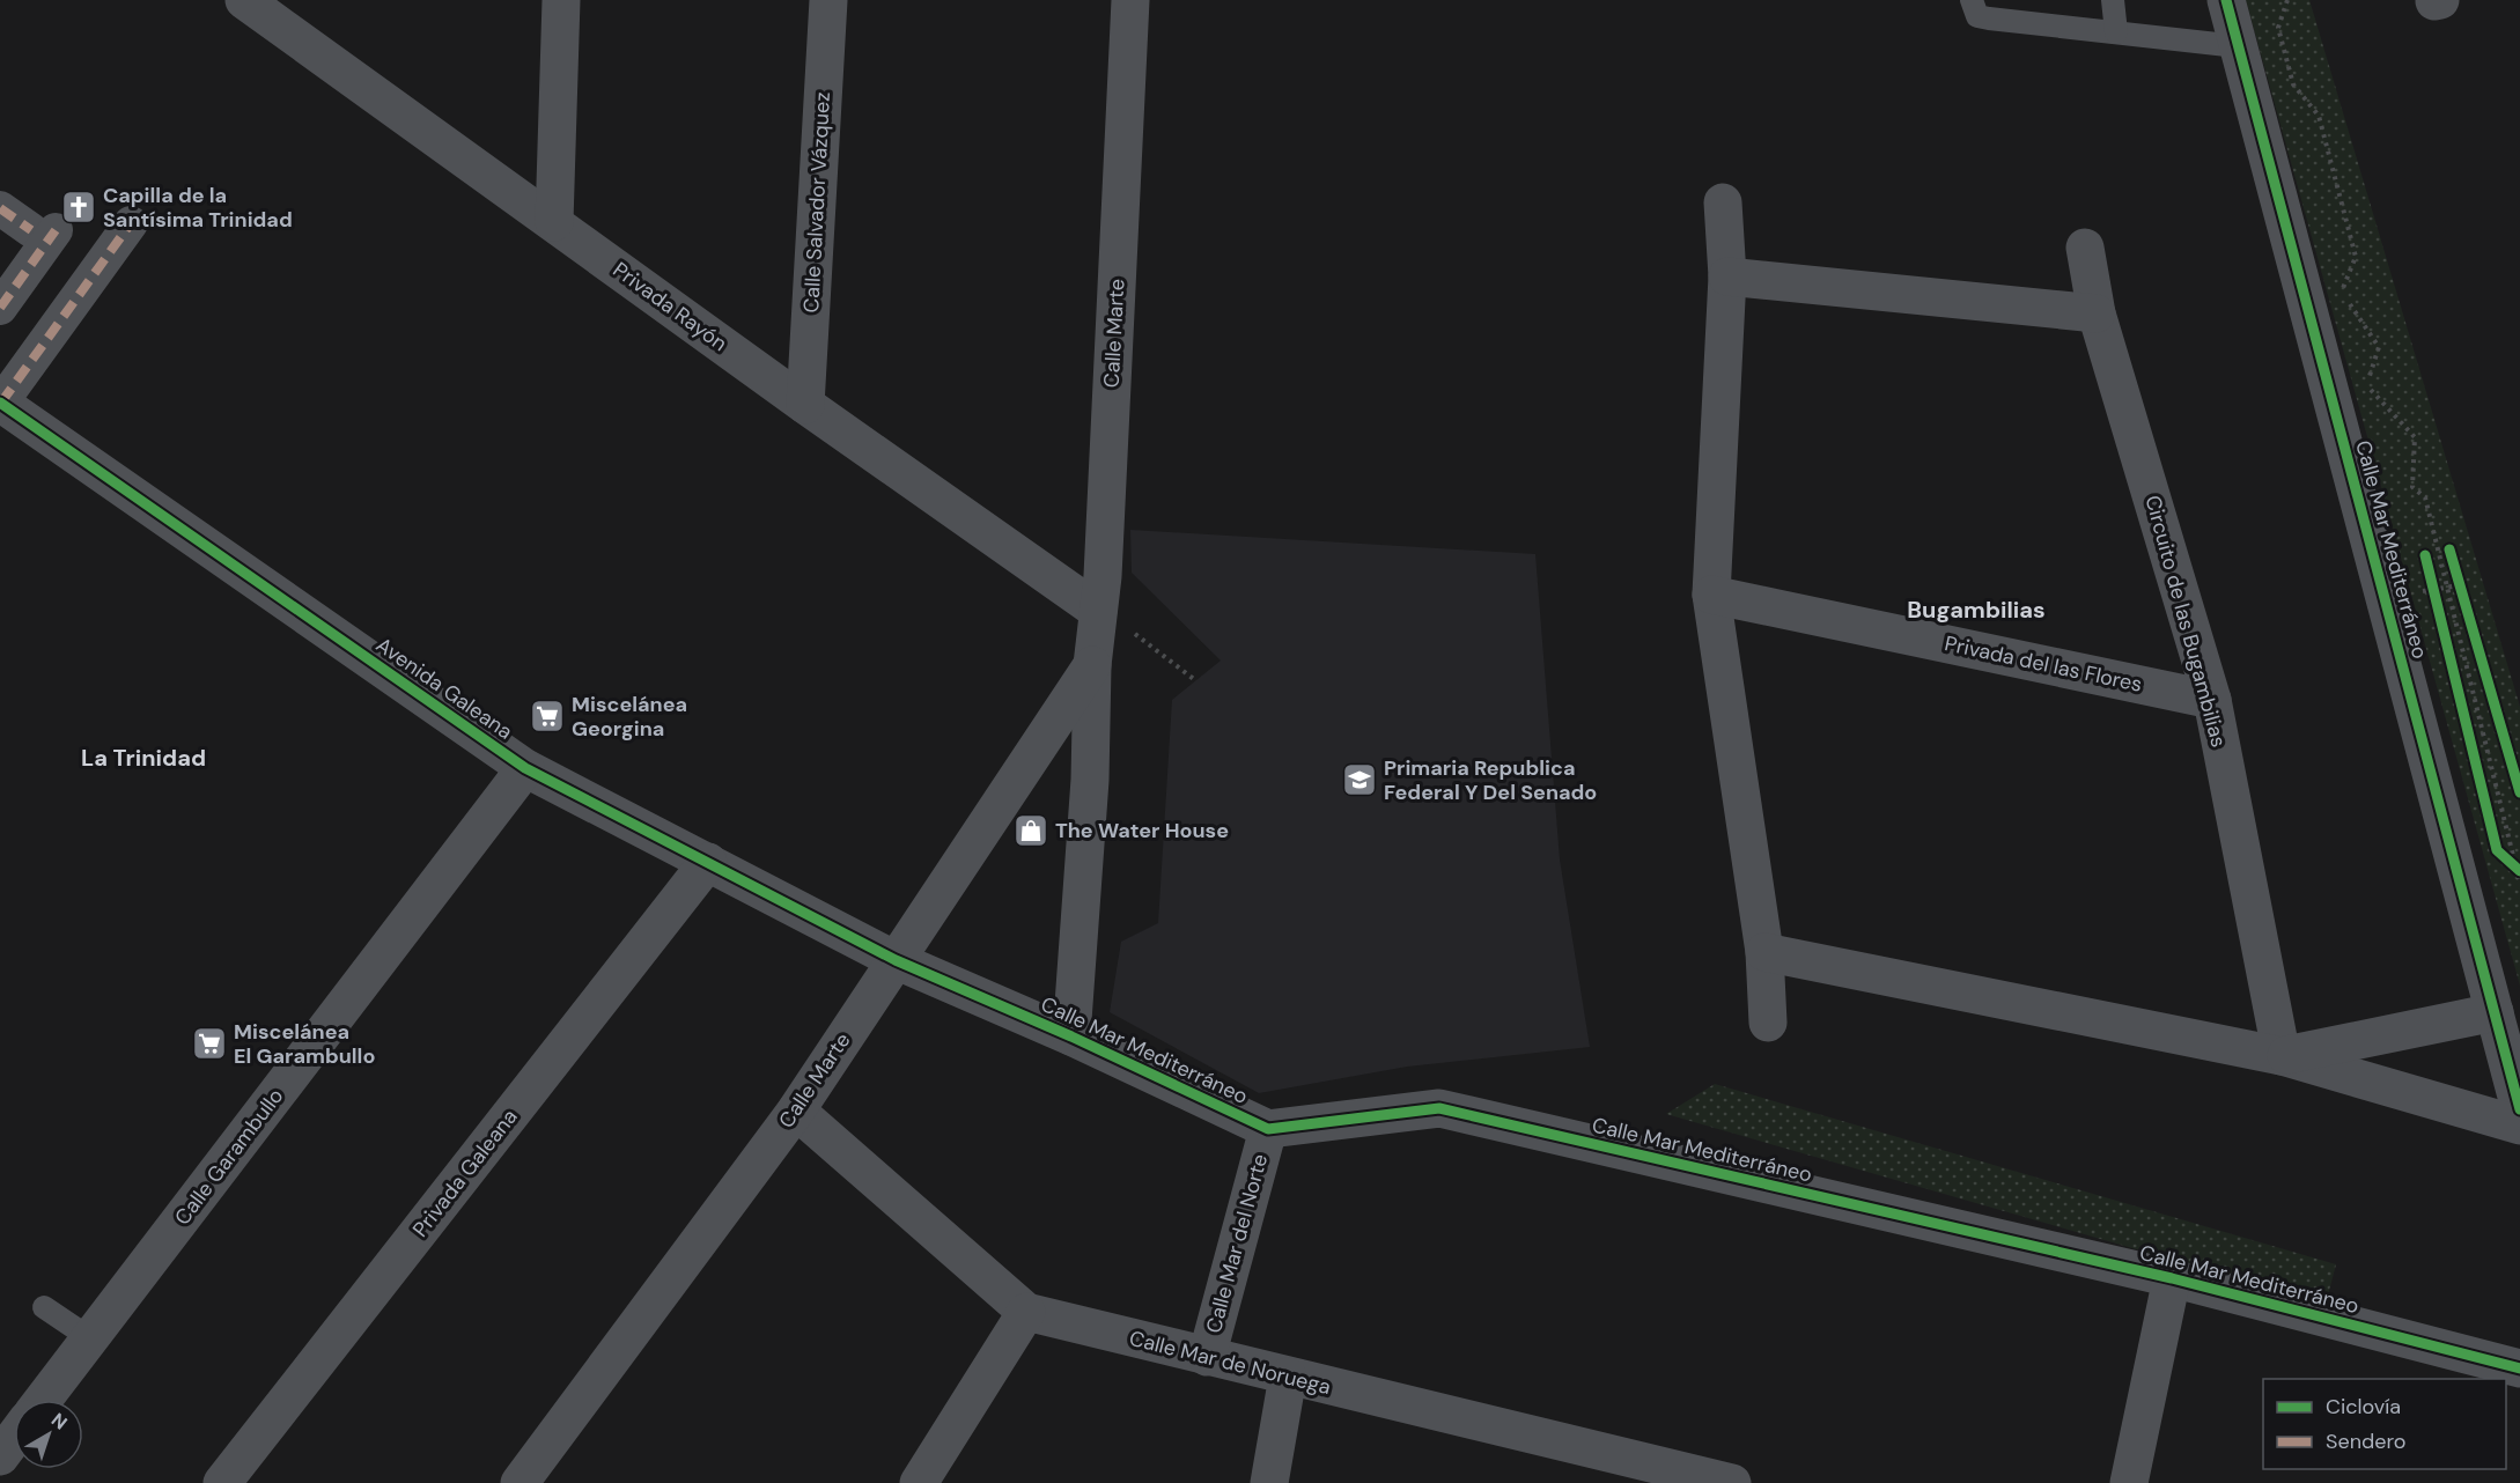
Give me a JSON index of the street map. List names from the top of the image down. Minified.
{"streets":{"street":["Calle Salvador Vázquez","Privada Rayón","Calle Marte","Calle Mar Mediterráneo","Circuito de las Bugambilias","Privada del las Flores","Avenida Galeana","Calle Garambullo","Privada Galeana","Calle Mar del Norte","Calle Mar de Noruega"]},"crossings":[["Calle Salvador Vázquez","Privada Rayón"],["Privada Rayón","Calle Marte"],["Calle Marte","Calle Mar Mediterráneo"],["Calle Marte","Avenida Galeana"],["Calle Marte","Calle Mar de Noruega"],["Calle Mar Mediterráneo","Avenida Galeana"],["Calle Mar Mediterráneo","Calle Mar del Norte"],["Circuito de las Bugambilias","Privada del las Flores"],["Avenida Galeana","Calle Garambullo"],["Avenida Galeana","Privada Galeana"],["Calle Mar del Norte","Calle Mar de Noruega"]],"districts":["Bugambilias","La Trinidad"],"places":{"church":["Capilla de la Santísima Trinidad"],"supermarket":["Miscelánea Georgina","Miscelánea El Garambullo"],"school or university":["Primaria Republica Federal Y Del Senado"],"shop":["The Water House"]},"legend":["Ciclovía","Sendero"],"north":"top right"}
